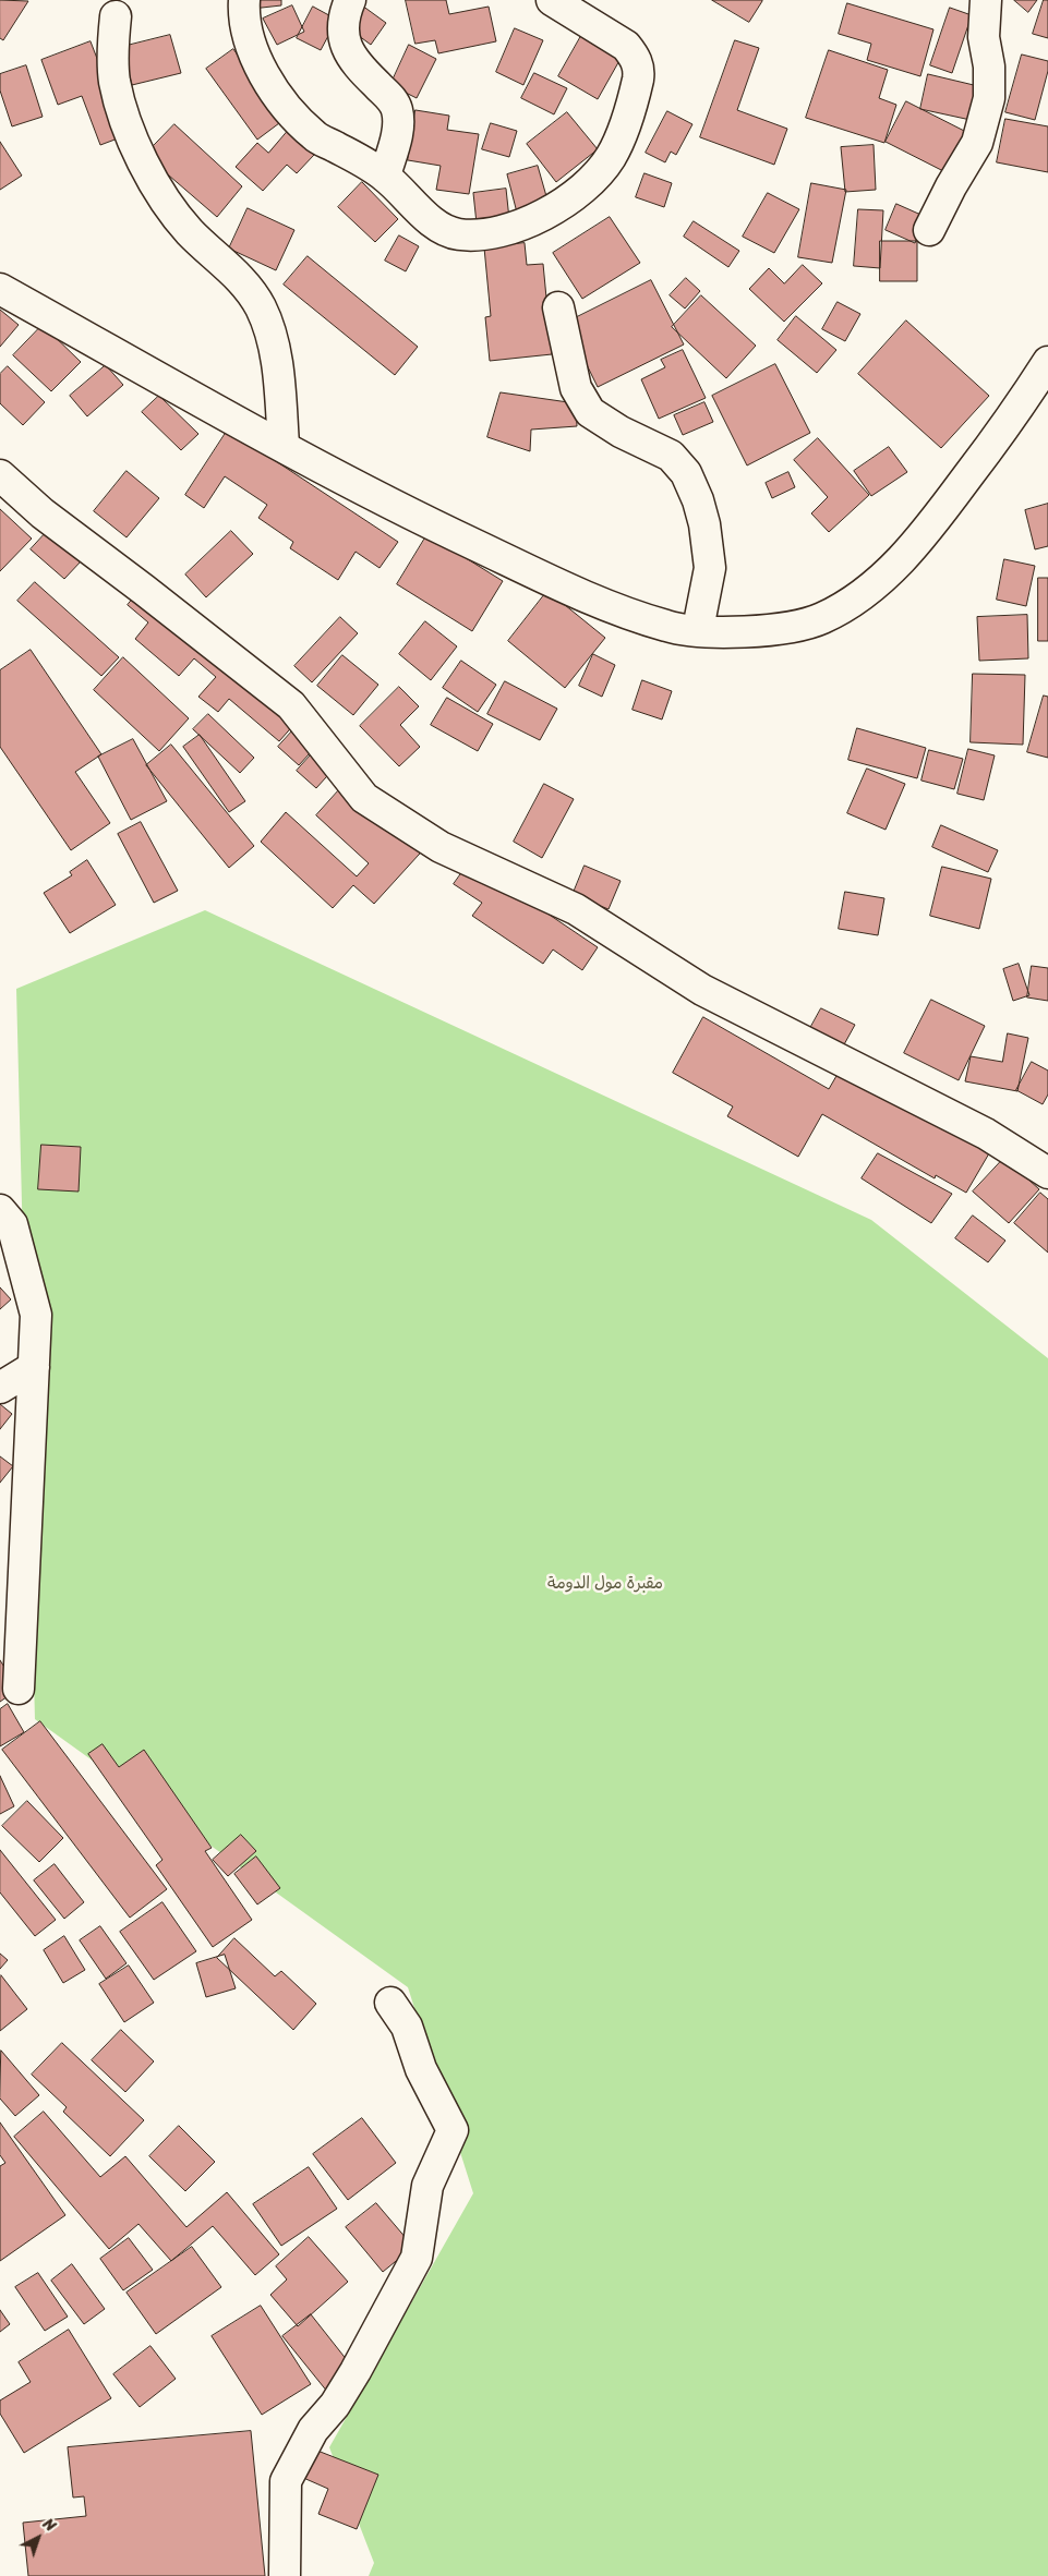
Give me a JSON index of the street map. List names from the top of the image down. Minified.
{"parks":["مقبرة مول الدومة"],"north":"top right"}
